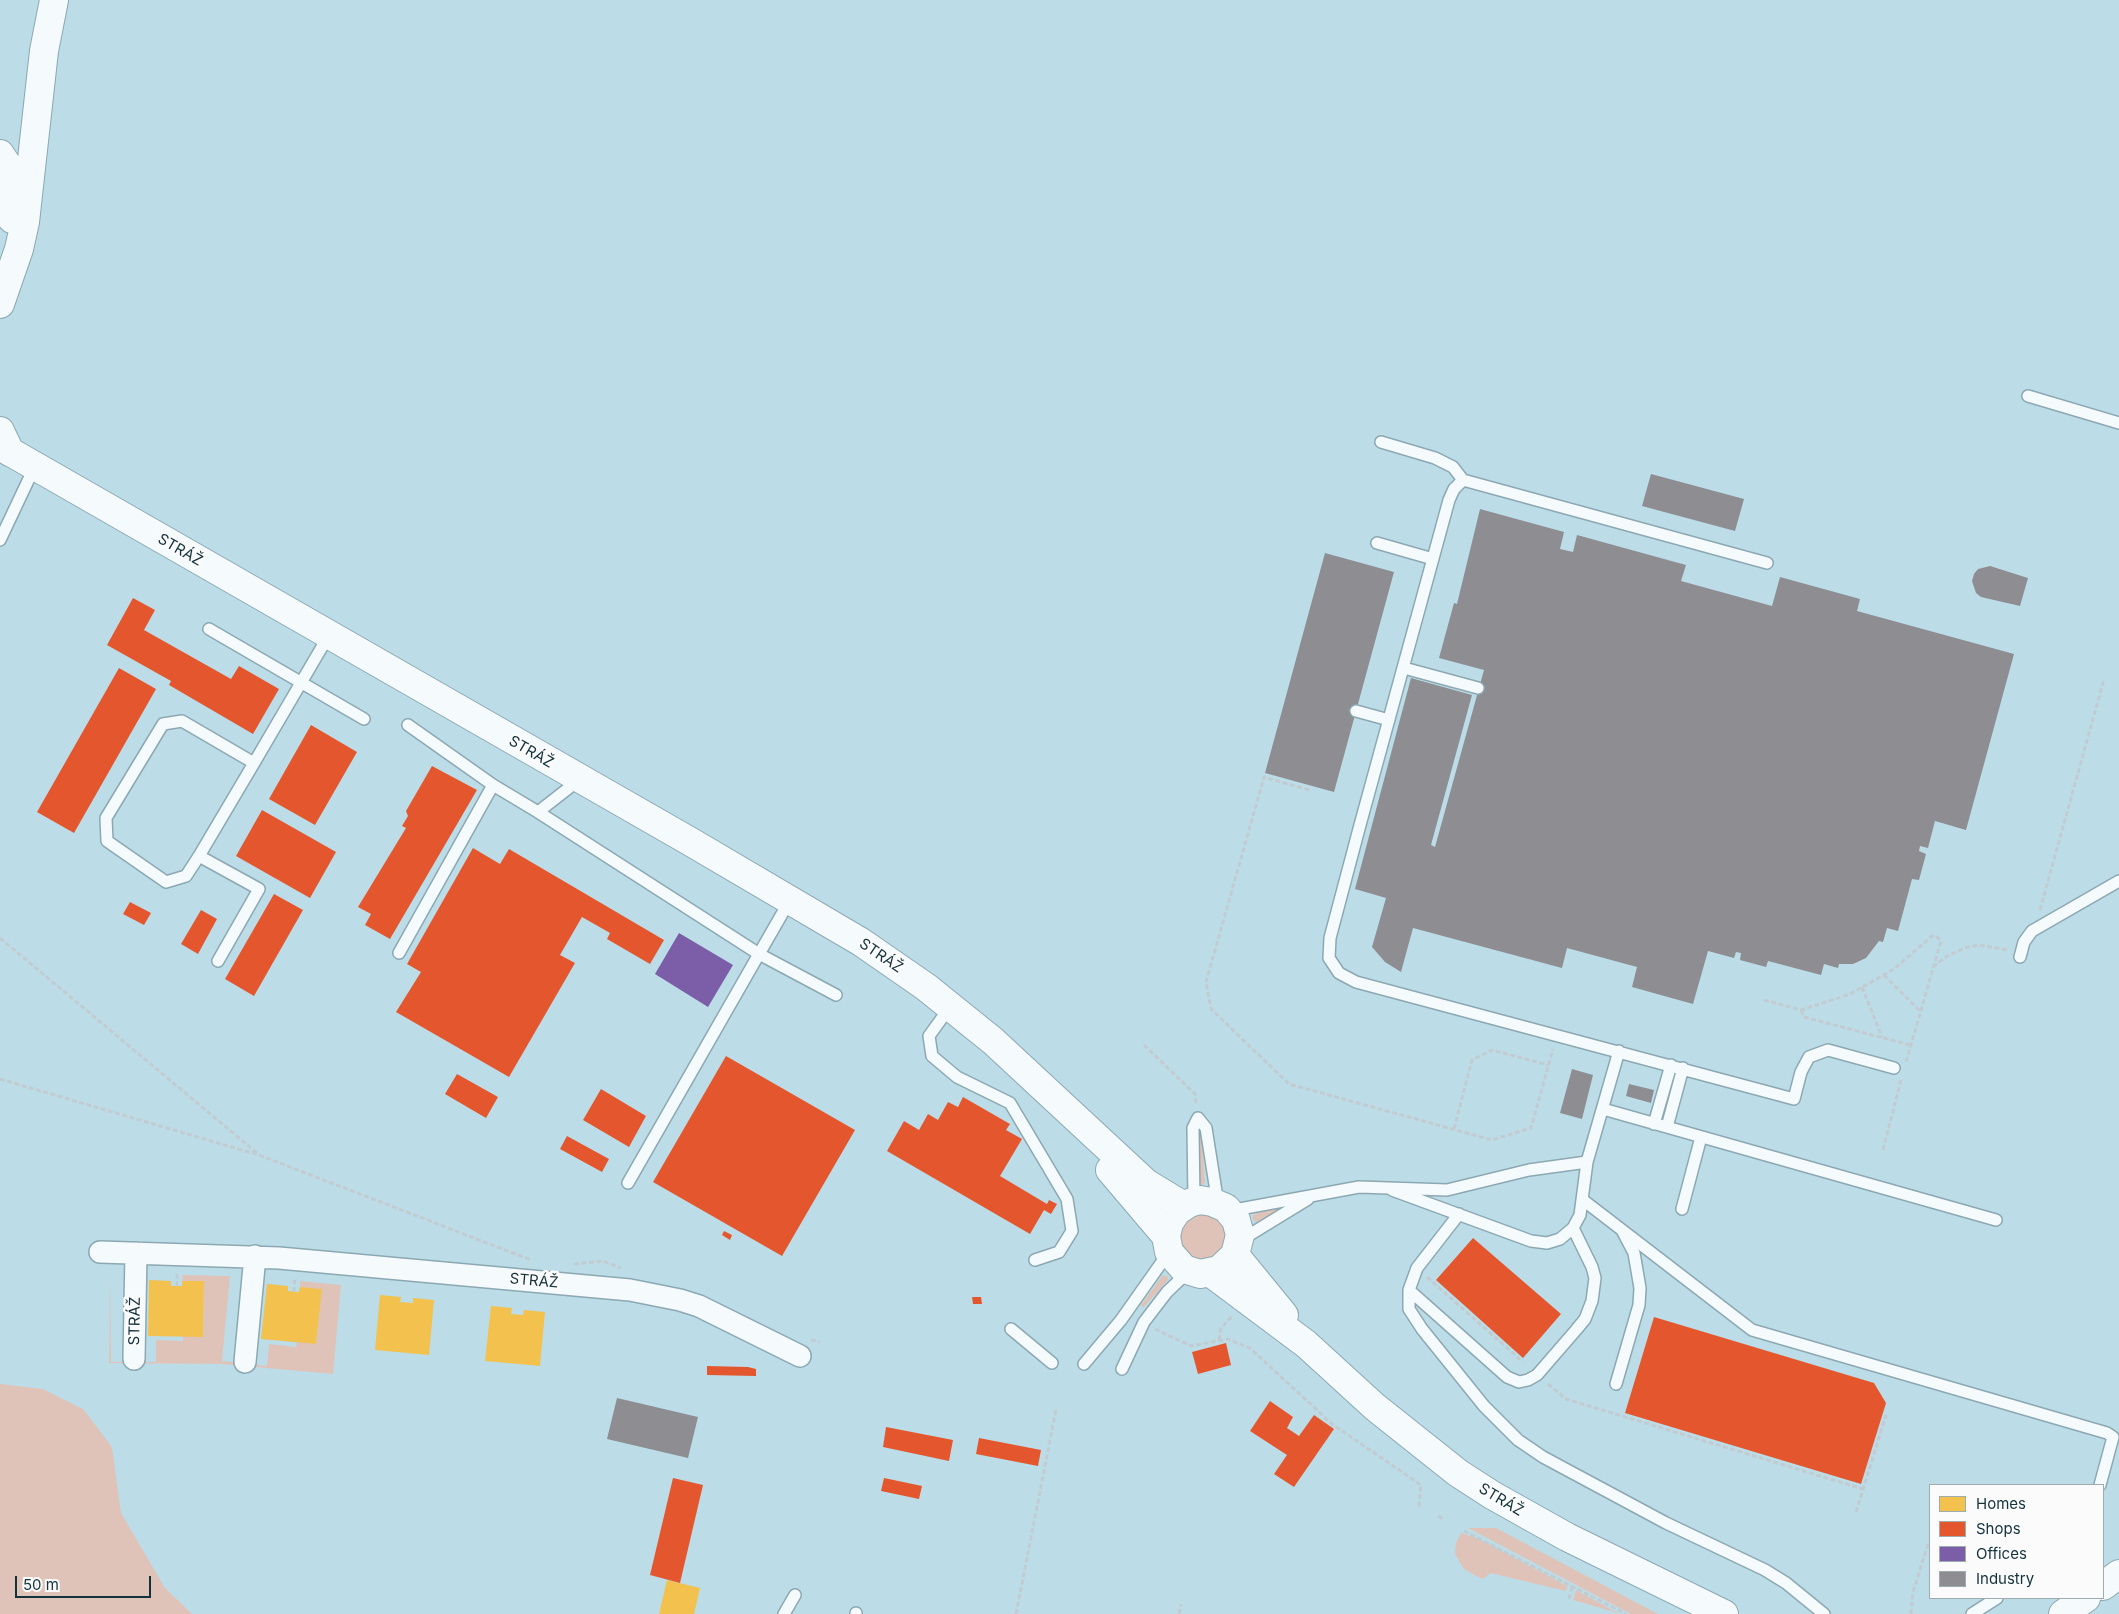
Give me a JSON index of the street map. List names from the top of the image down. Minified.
{"streets":{"main road":["STRÁŽ"]},"legend":["Homes","Shops","Offices","Industry"],"scale_bar":"50 m"}
